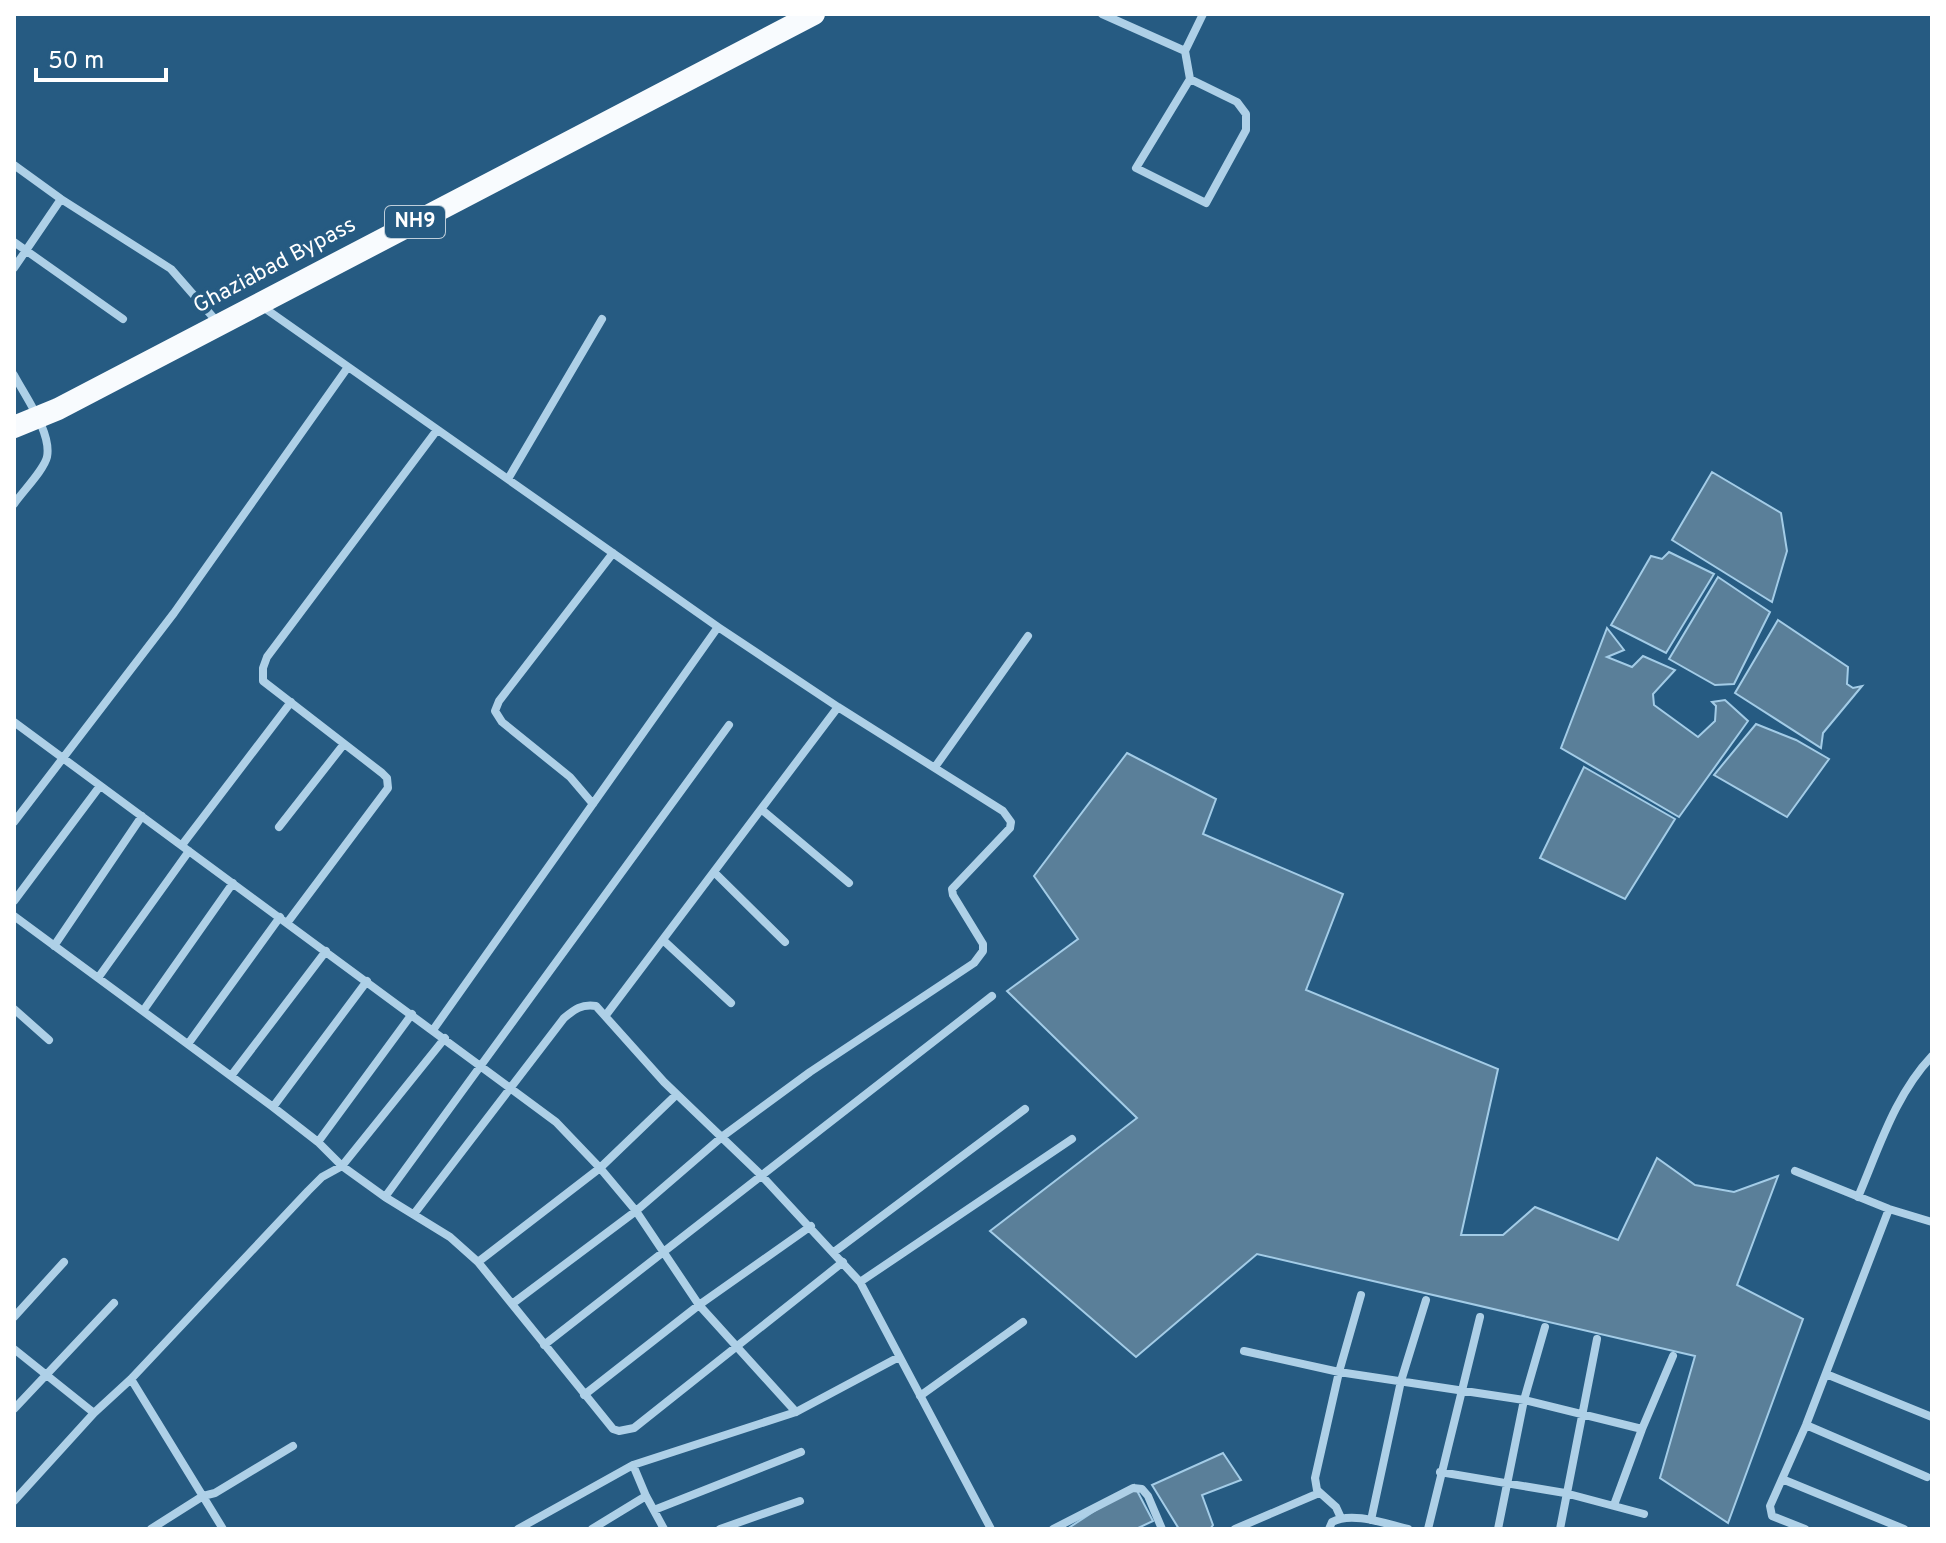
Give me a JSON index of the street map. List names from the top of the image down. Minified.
{"streets":{"highway":["NH9","Ghaziabad Bypass"]},"scale_bar":"50 m"}
